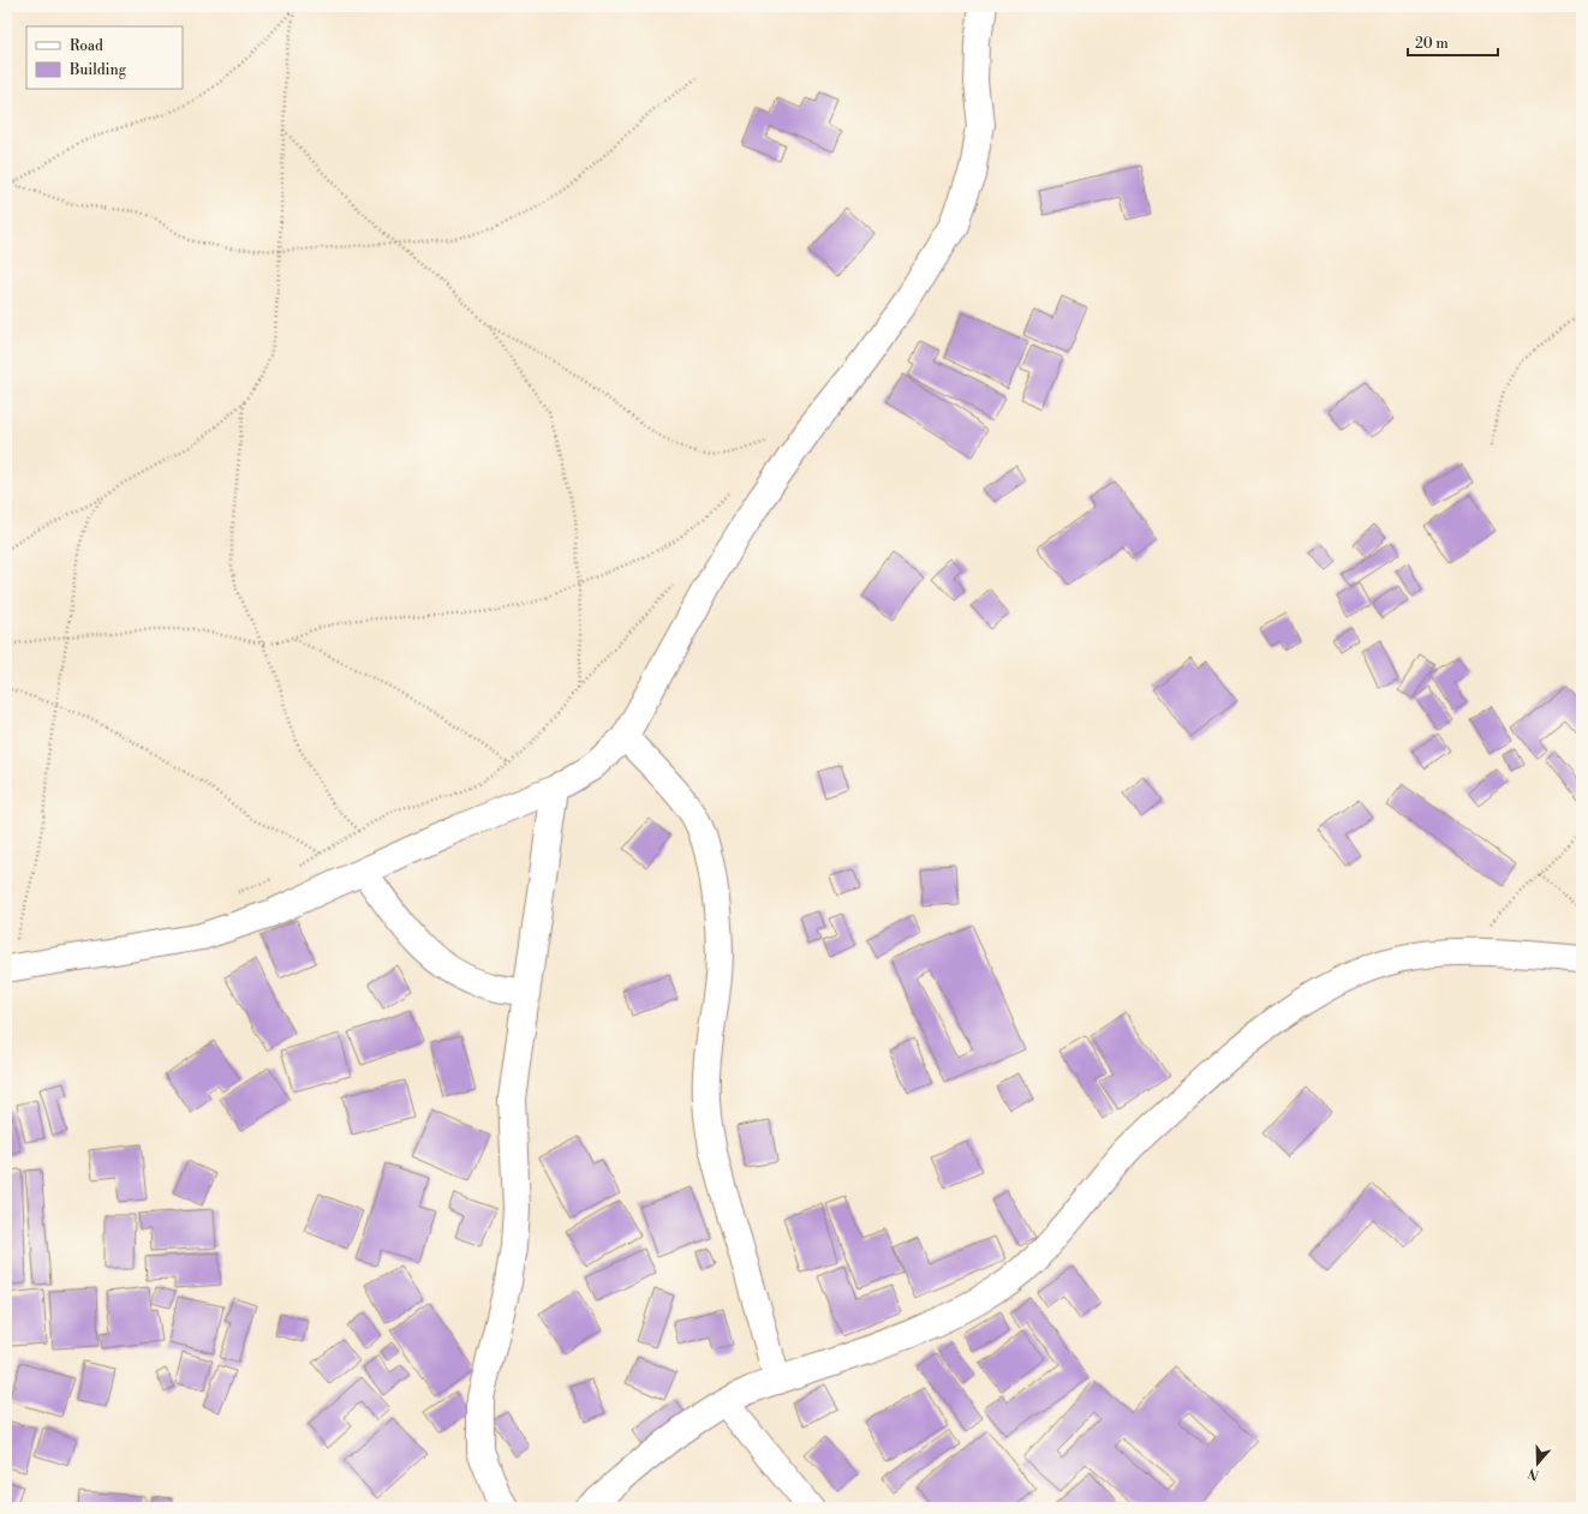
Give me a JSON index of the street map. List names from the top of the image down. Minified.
{"legend":["Road","Building"],"scale_bar":"20 m","north":"bottom"}
